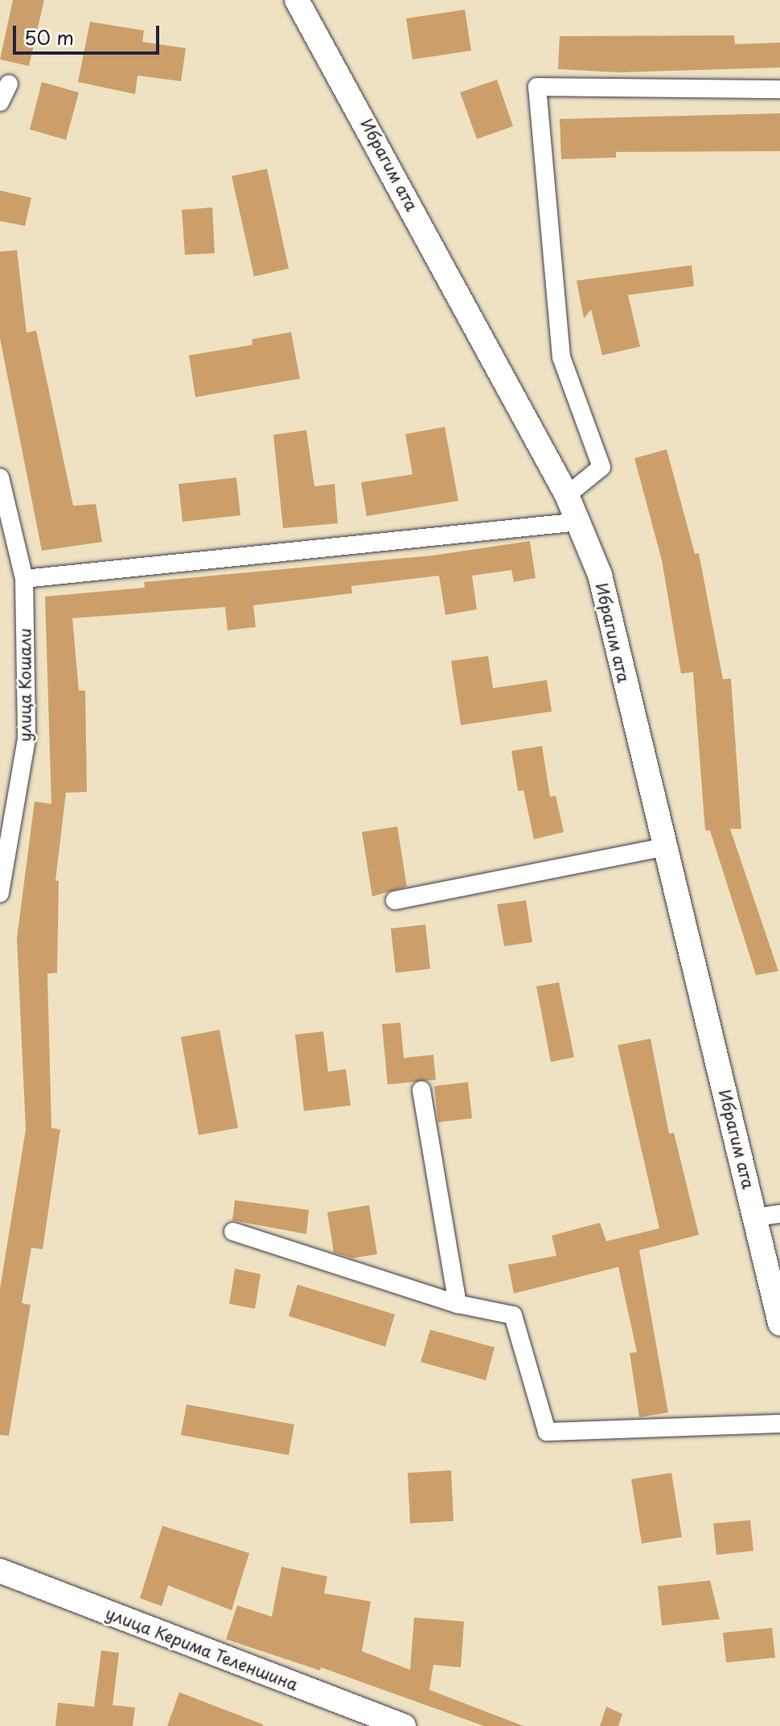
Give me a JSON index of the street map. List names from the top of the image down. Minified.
{"streets":{"street":["Ибрагим ата","улица Кошали","улица Керима Теленшина"]},"scale_bar":"50 m"}
